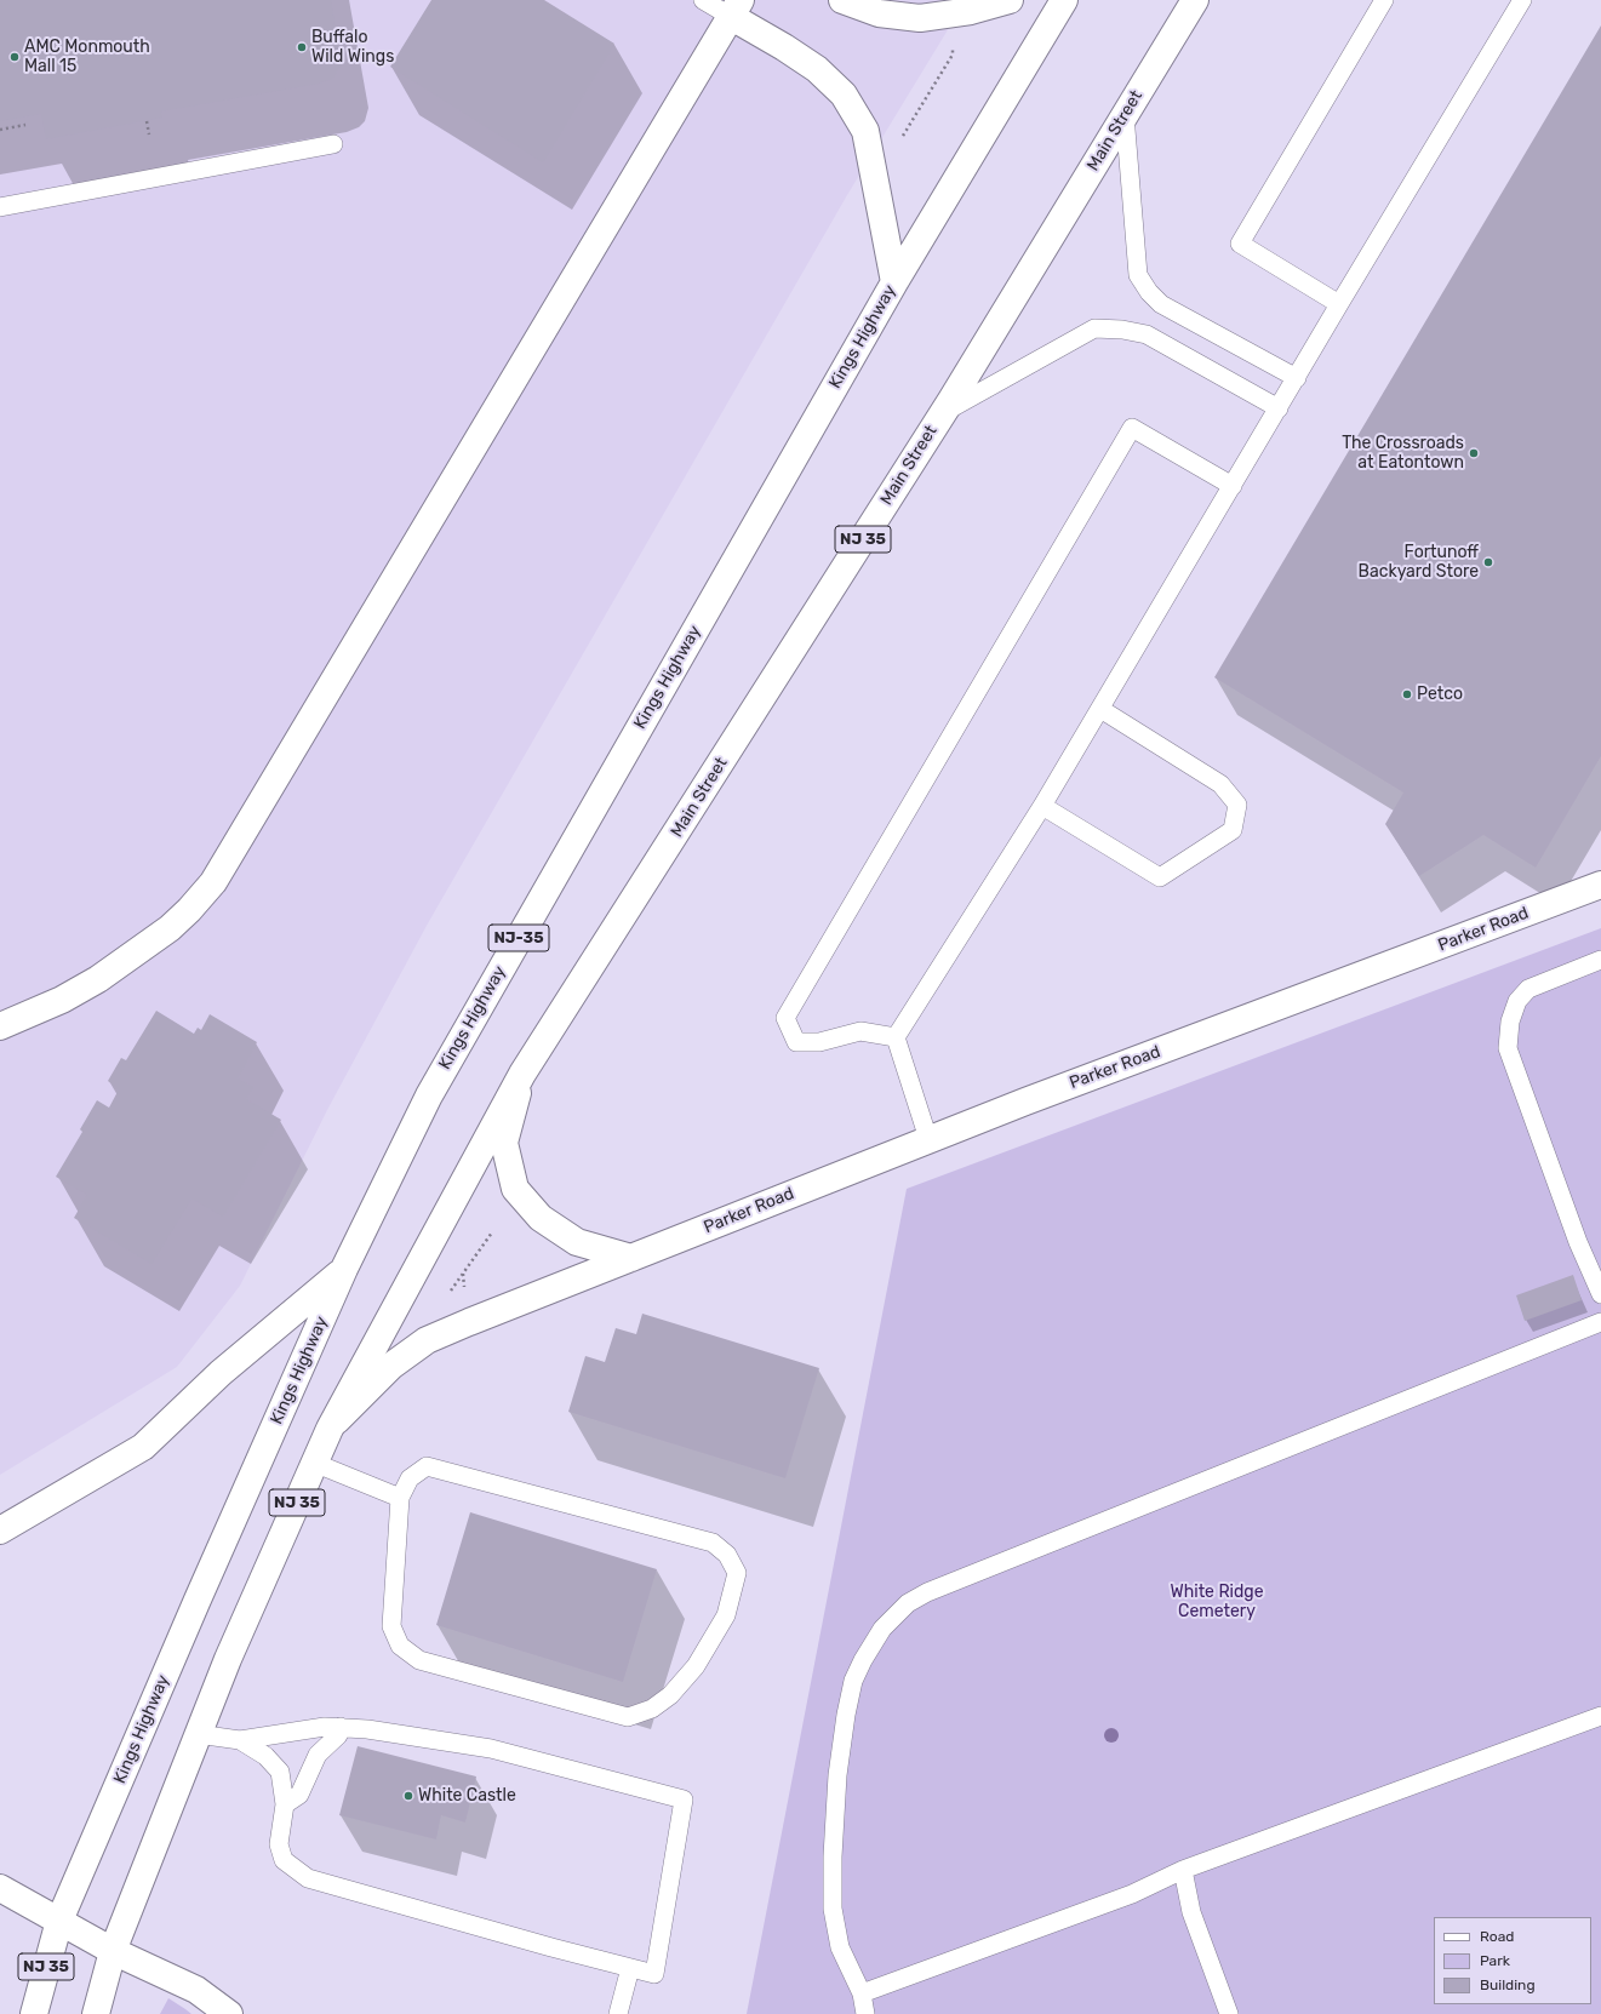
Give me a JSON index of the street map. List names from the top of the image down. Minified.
{"streets":{"main road":["Main Street","Kings Highway","NJ 35","Parker Road","NJ-35"]},"crossings":[["Main Street","NJ 35"],["NJ 35","Parker Road"]],"parks":["White Ridge Cemetery"],"places":["Buffalo Wild Wings","AMC Monmouth Mall 15","The Crossroads at Eatontown","Fortunoff Backyard Store","Petco","White Castle"],"legend":["Road","Park","Building"]}
